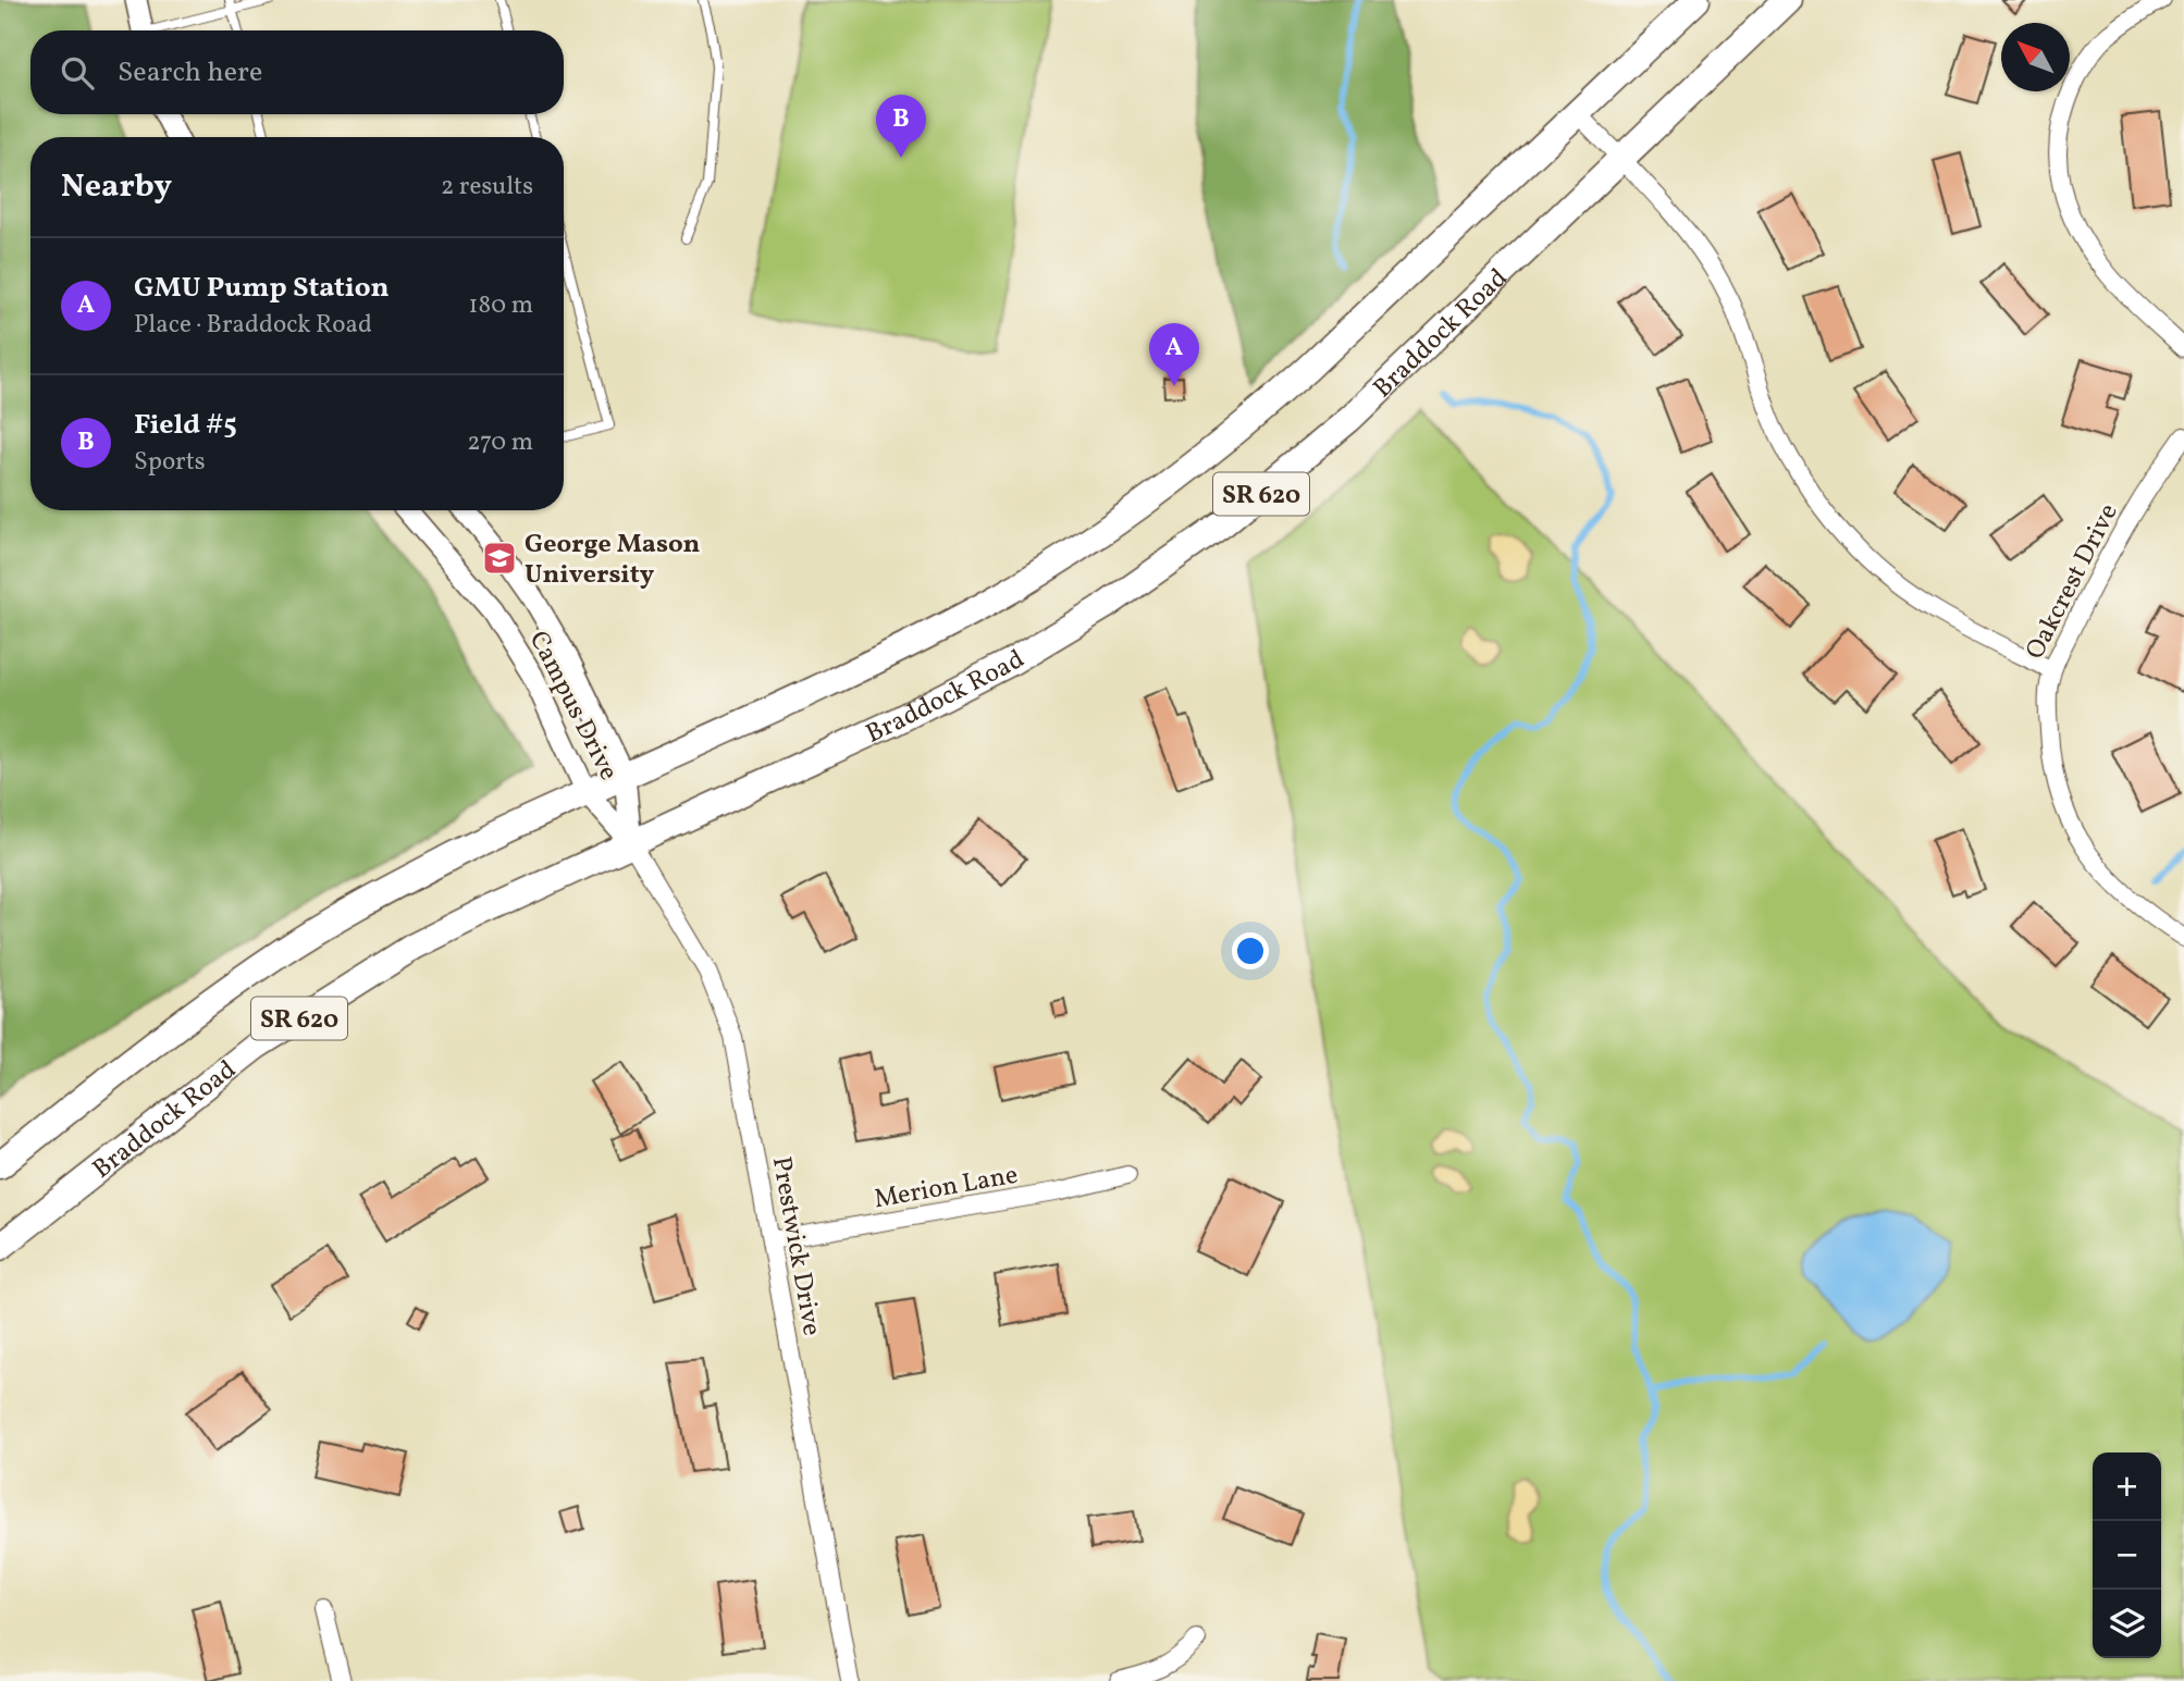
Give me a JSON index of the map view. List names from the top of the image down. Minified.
{"streets":{"main road":["Braddock Road","SR 620"],"street":["Oakcrest Drive","Campus Drive","Merion Lane","Prestwick Drive"]},"crossings":[["Braddock Road","Campus Drive"],["Braddock Road","Prestwick Drive"],["SR 620","Campus Drive"],["Campus Drive","Prestwick Drive"],["Merion Lane","Prestwick Drive"]],"places":{"school or university":["George Mason University"]},"north":"top left","page":{"search":"Search here","pins":["B","A"],"heading":["Nearby","2 results"],"list":[{"mark":"A","name":"GMU Pump Station","note":"Place · Braddock Road","value":"180 m"},{"mark":"B","name":"Field #5","note":"Sports","value":"270 m"}],"map_buttons":["+","−"]}}
